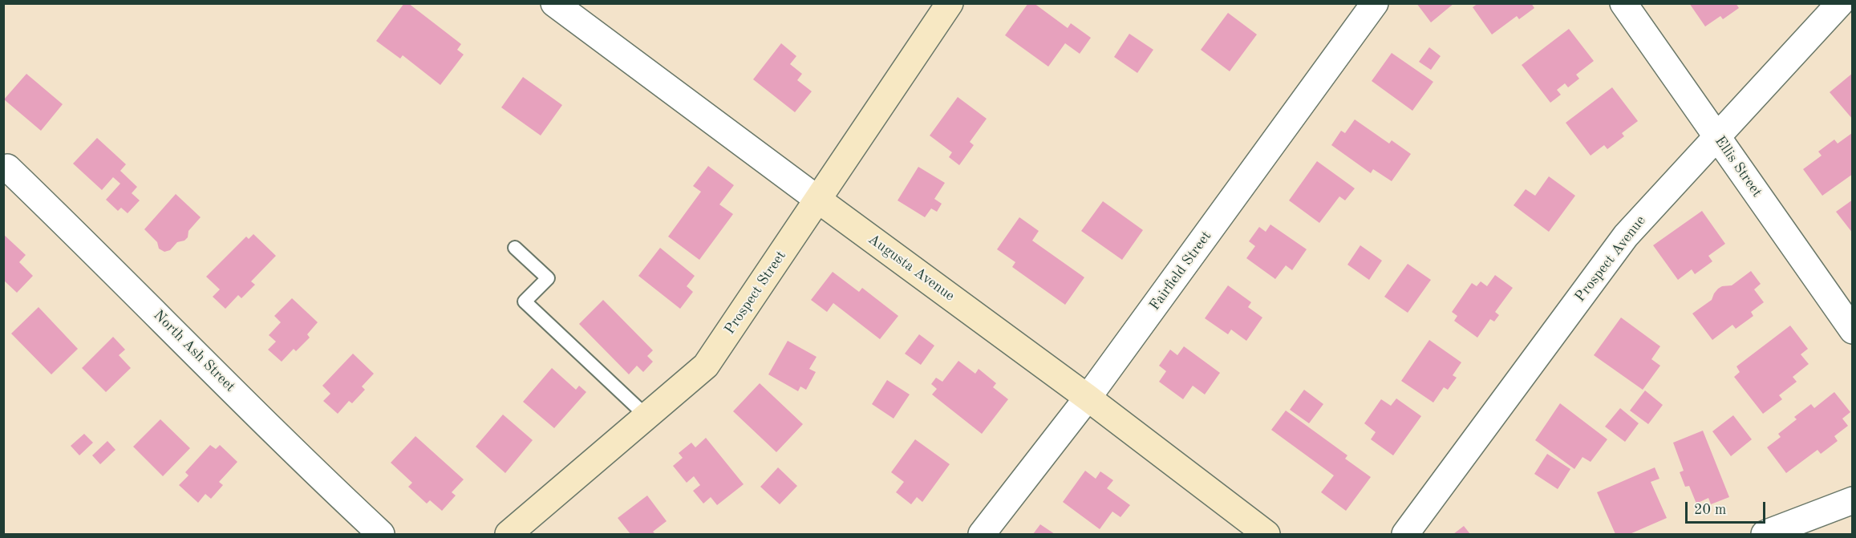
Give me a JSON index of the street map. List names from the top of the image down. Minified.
{"streets":{"street":["Ellis Street","Prospect Avenue","Augusta Avenue","Fairfield Street","Prospect Street","North Ash Street"]},"crossings":[["Ellis Street","Prospect Avenue"],["Augusta Avenue","Fairfield Street"],["Augusta Avenue","Prospect Street"]],"scale_bar":"20 m"}
